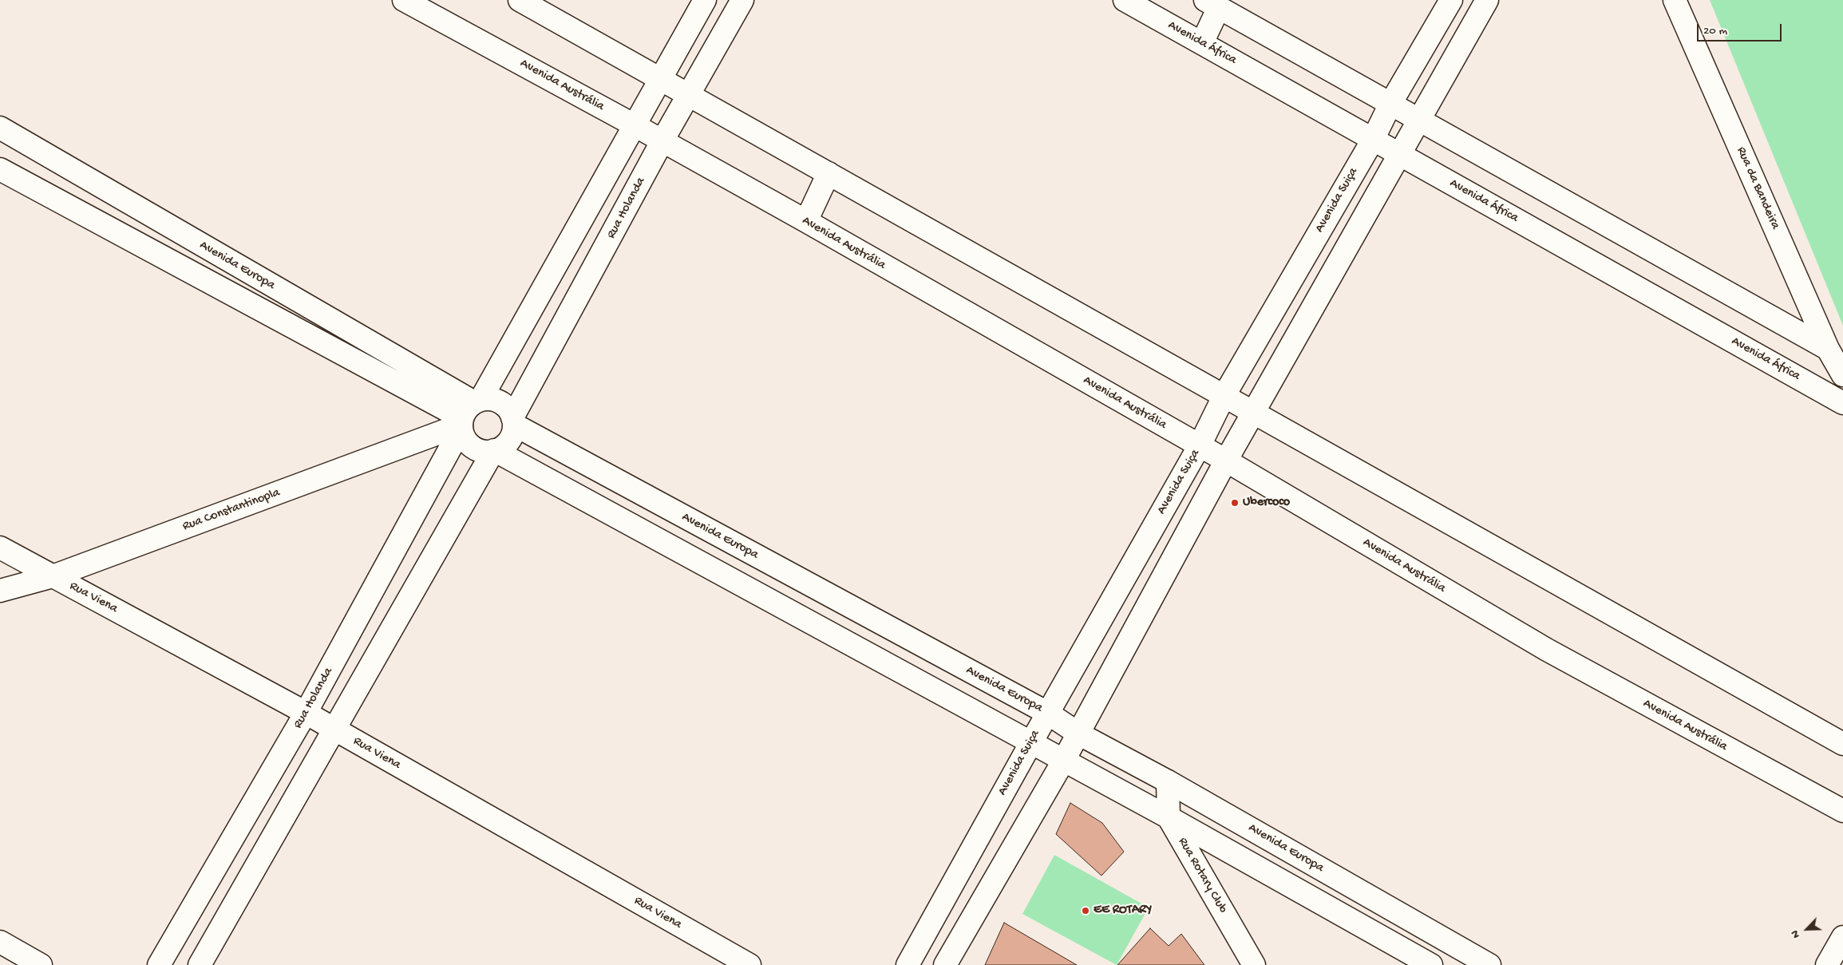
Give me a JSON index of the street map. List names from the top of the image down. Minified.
{"streets":{"street":["Avenida África","Avenida Austrália","Rua da Bandeira","Avenida Suiça","Rua Holanda","Avenida Europa","Rua Constantinopla","Rua Viena","Rua Rotary Club"]},"crossings":[["Avenida África","Avenida Suiça"],["Avenida Austrália","Avenida Suiça"],["Avenida Austrália","Rua Holanda"],["Avenida Suiça","Avenida Europa"],["Rua Holanda","Avenida Europa"],["Rua Holanda","Rua Constantinopla"],["Rua Holanda","Rua Viena"],["Avenida Europa","Rua Constantinopla"],["Avenida Europa","Rua Rotary Club"],["Rua Constantinopla","Rua Viena"]],"places":["Ubercoco","EE ROTARY"],"scale_bar":"20 m","north":"bottom left"}
